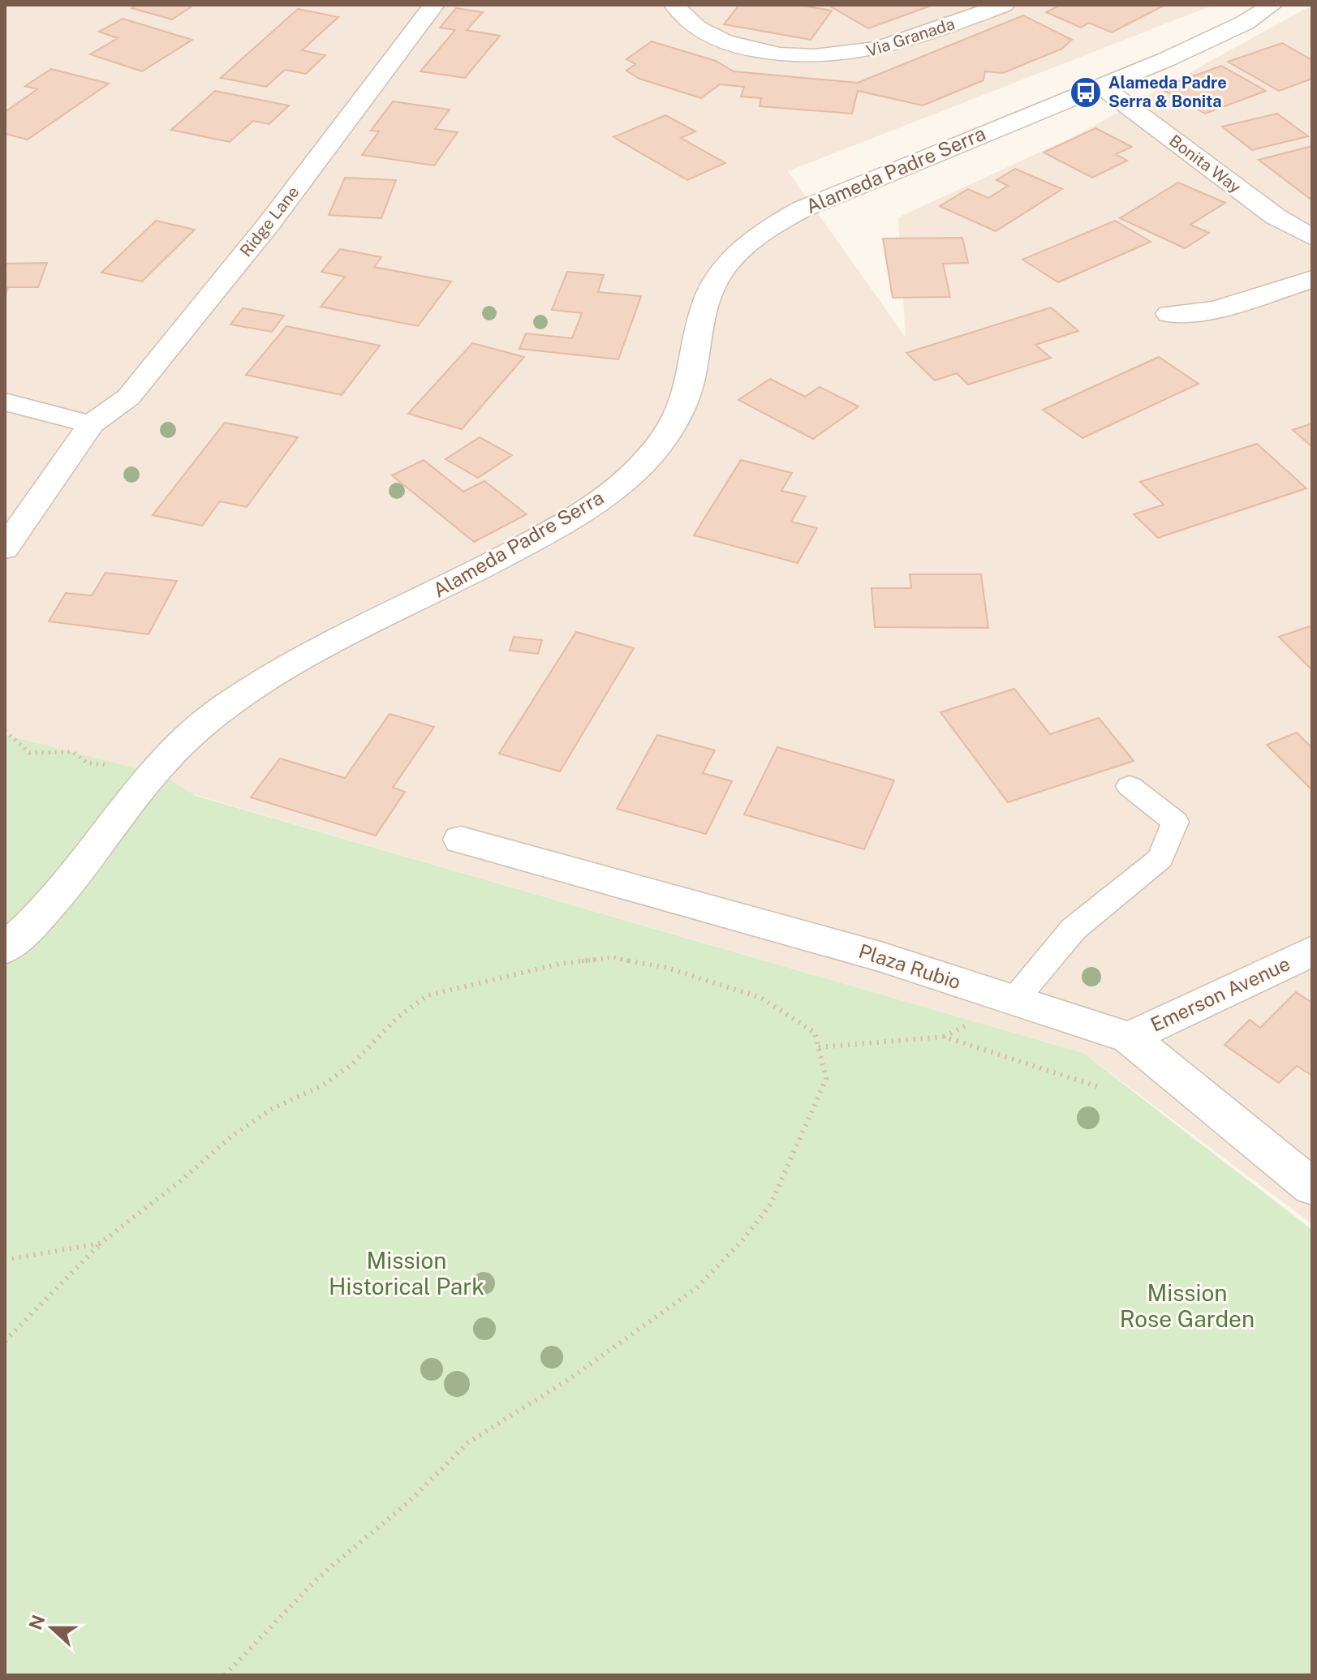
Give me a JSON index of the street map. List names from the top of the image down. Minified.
{"streets":{"street":["Via Granada","Bonita Way","Alameda Padre Serra","Ridge Lane","Plaza Rubio","Emerson Avenue"]},"crossings":[["Bonita Way","Alameda Padre Serra"],["Plaza Rubio","Emerson Avenue"]],"parks":["Mission Historical Park","Mission Rose Garden"],"places":{"bus stop":["Alameda Padre Serra & Bonita"]},"north":"left"}
